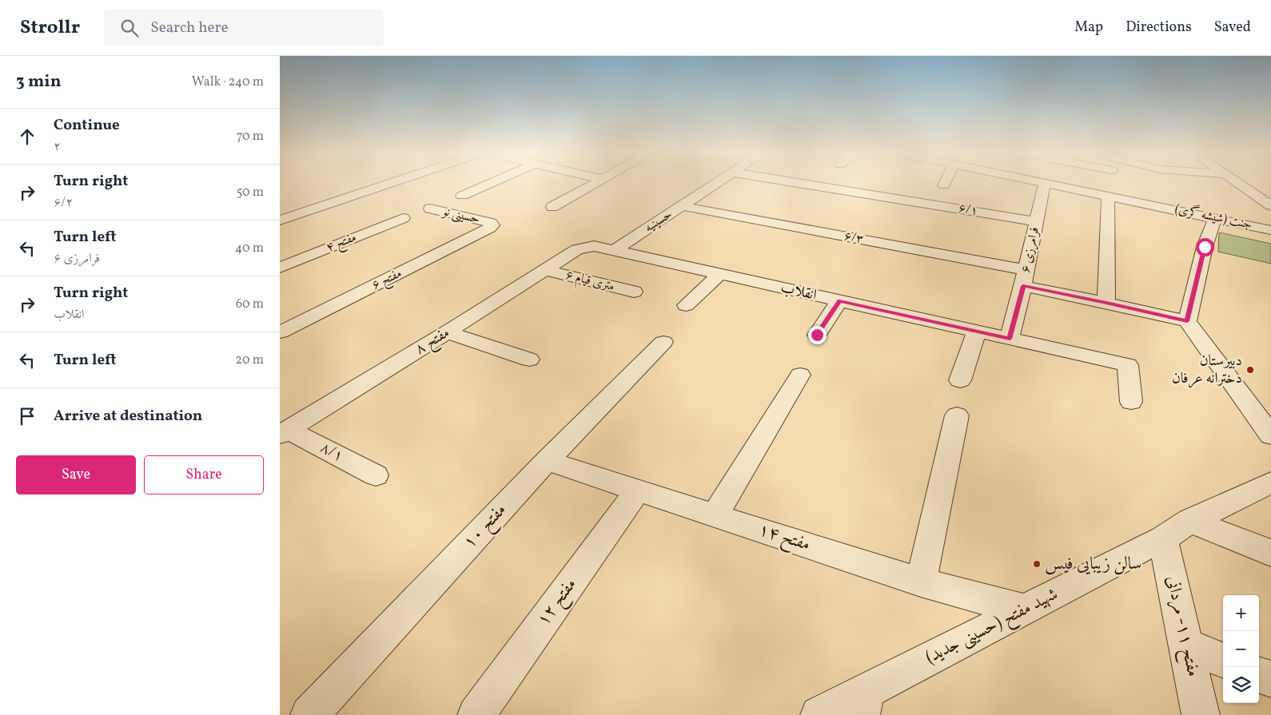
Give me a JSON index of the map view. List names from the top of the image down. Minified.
{"streets":{"street":["۶/۱","حسینی نو","جنت (شیشه گری)","حسینیه","۶/۳","مفتح ۴","فرامرزی ۶","مفتح ۶","۶ متری قیام","انقلاب","مفتح ۸","۸/۱","مفتح ۱۰","مفتح ۱۴","مفتح ۱۲","شهید مفتح (حسینی جدید)","مفتح ۱۱- مردانی"]},"crossings":[["۶/۱","فرامرزی ۶"],["حسینی نو","مفتح ۶"],["حسینیه","۶/۳"],["حسینیه","انقلاب"],["۶/۳","فرامرزی ۶"],["فرامرزی ۶","انقلاب"],["۶ متری قیام","مفتح ۸"],["انقلاب","مفتح ۸"],["مفتح ۸","۸/۱"],["مفتح ۱۰","مفتح ۱۴"],["مفتح ۱۴","مفتح ۱۲"],["مفتح ۱۴","شهید مفتح (حسینی جدید)"],["شهید مفتح (حسینی جدید)","مفتح ۱۱- مردانی"]],"places":["دبیرستان دخترانه عرفان","سالن زیبایی فیس"],"page":{"header":"Strollr","search":"Search here","nav":["Map","Directions","Saved"],"heading":["3 min","Walk · 240 m"],"list":[["Continue","۲","70 m"],["Turn right","۶/۲","50 m"],["Turn left","فرامرزی ۶","40 m"],["Turn right","انقلاب","60 m"],["Turn left","20 m"],"Arrive at destination"],"buttons":["Save","Share"],"map_buttons":["+","−"]}}
